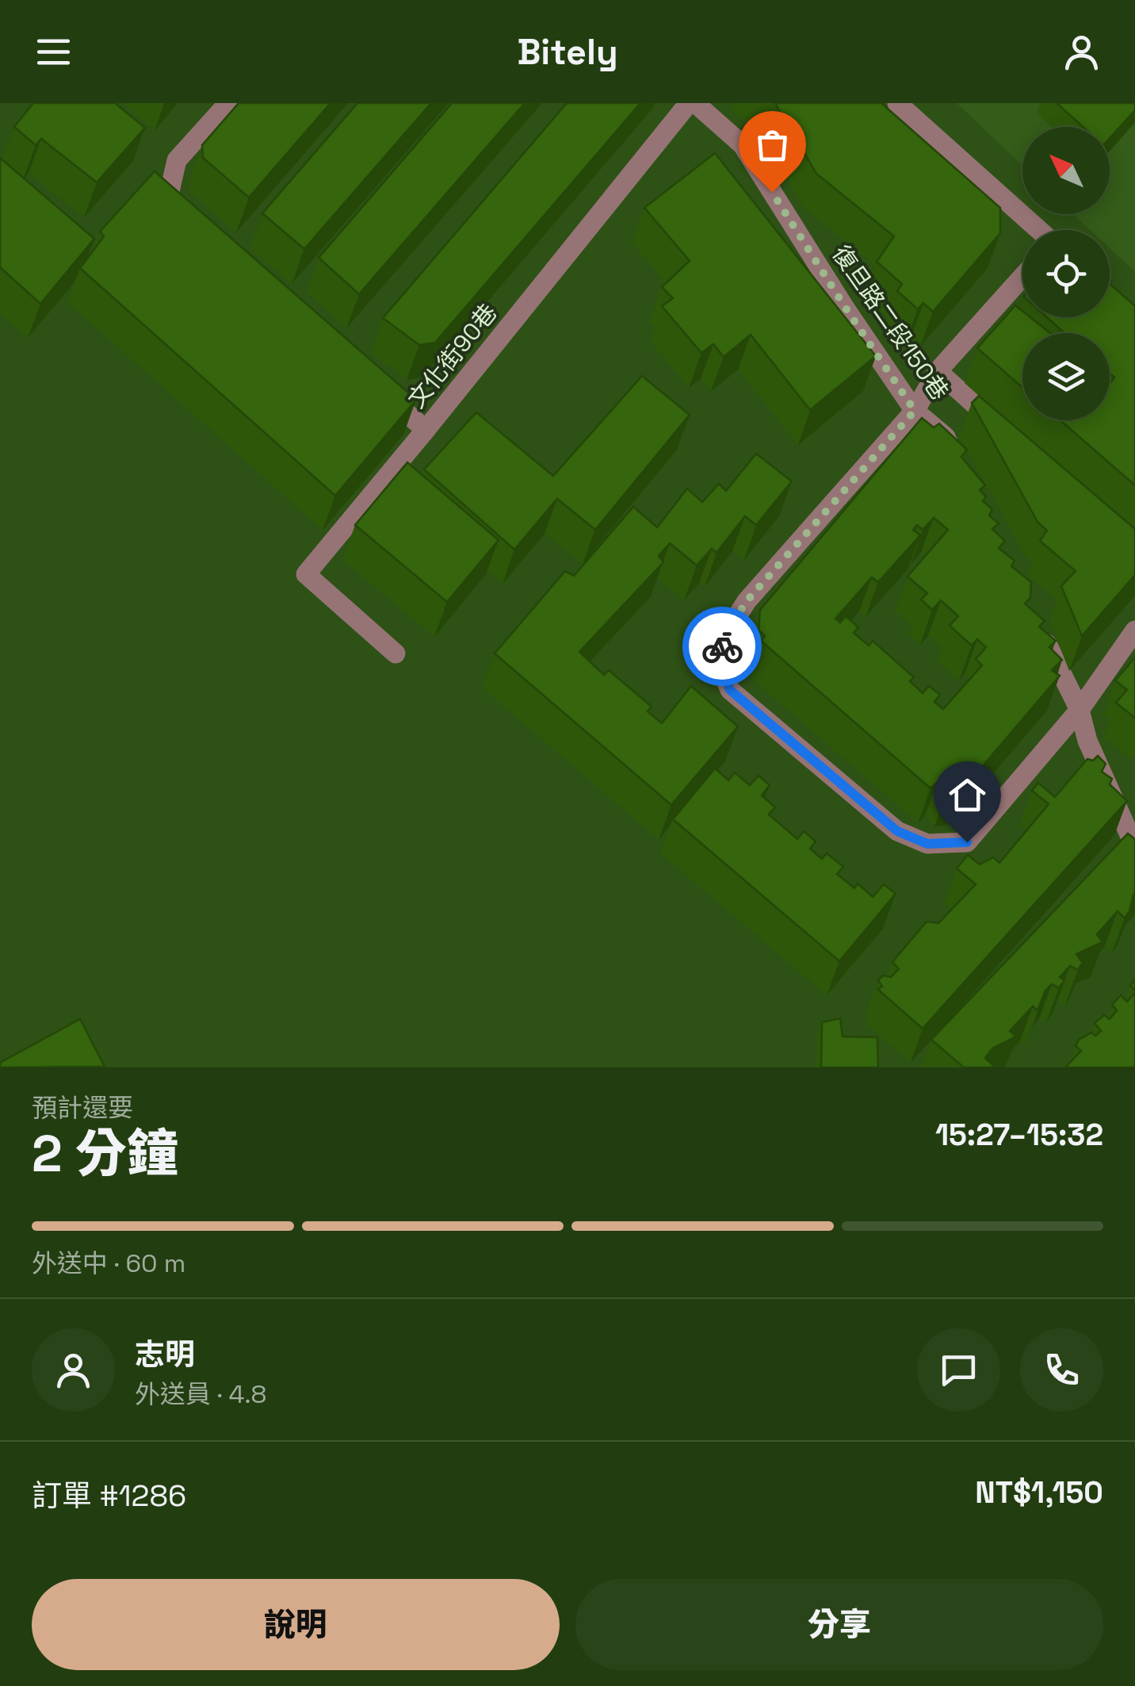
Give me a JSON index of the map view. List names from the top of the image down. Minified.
{"streets":{"street":["復旦路二段150巷","文化街90巷"]},"north":"top left","page":{"header":"Bitely","heading":["2 分鐘","預計還要","15:27–15:32"],"panel":["志明","外送員 · 4.8","訂單 #1286","NT$1,150"],"bar":"外送中 · 60 m","buttons":["說明","分享"]}}
